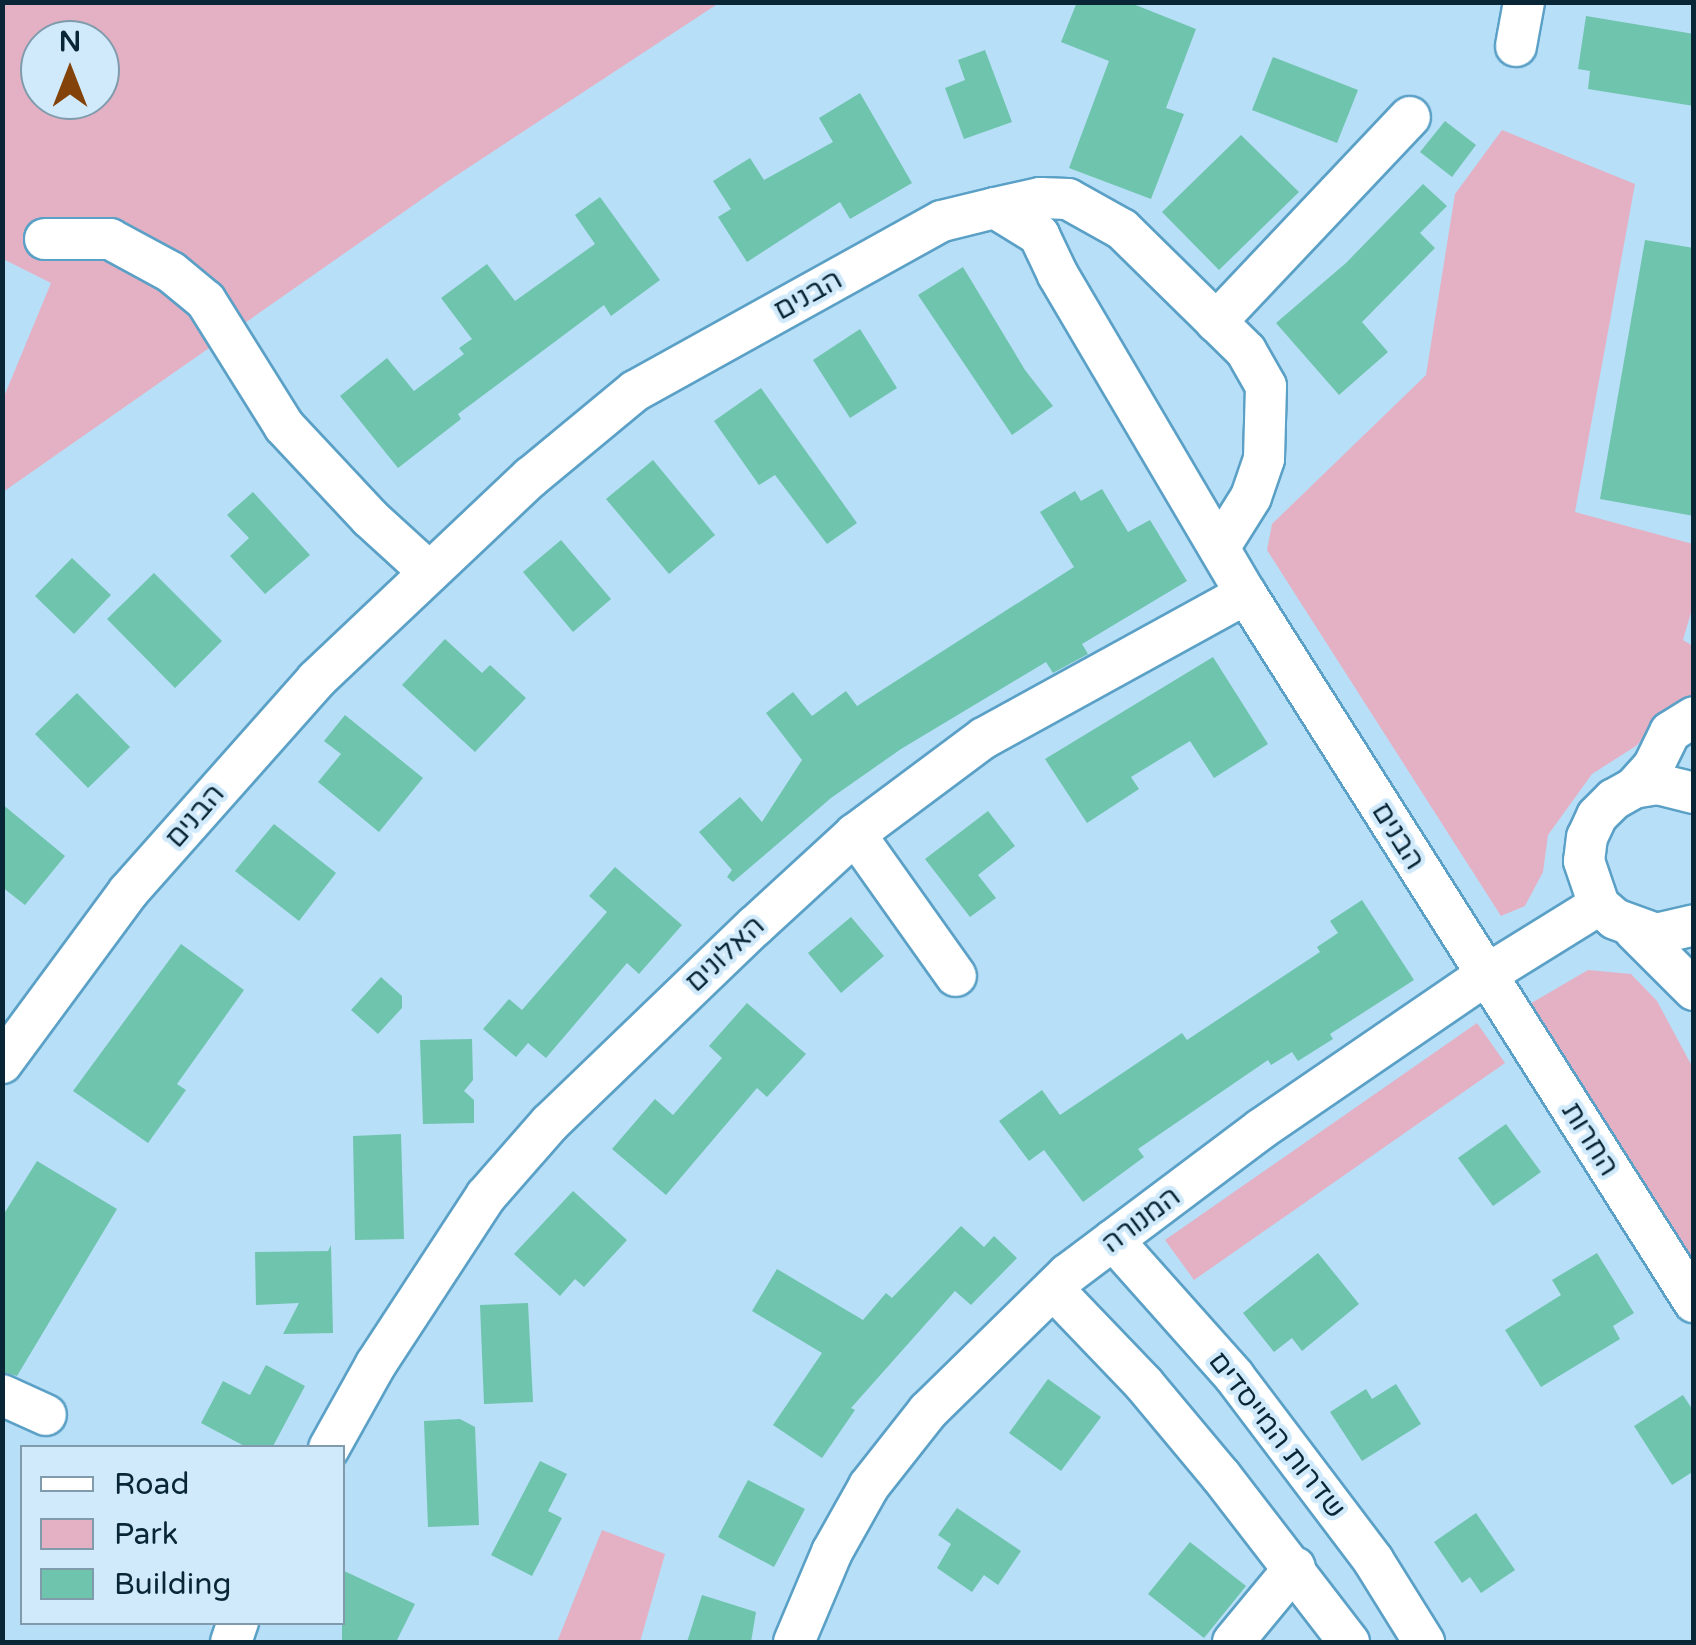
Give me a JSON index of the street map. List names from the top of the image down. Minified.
{"streets":{"street":["הבנים","האלונים","החרות","המנורה","שדרות המייסדים"]},"crossings":[["הבנים","האלונים"],["הבנים","החרות"],["הבנים","המנורה"],["החרות","המנורה"],["המנורה","שדרות המייסדים"]],"legend":["Road","Park","Building"],"north":"top"}
